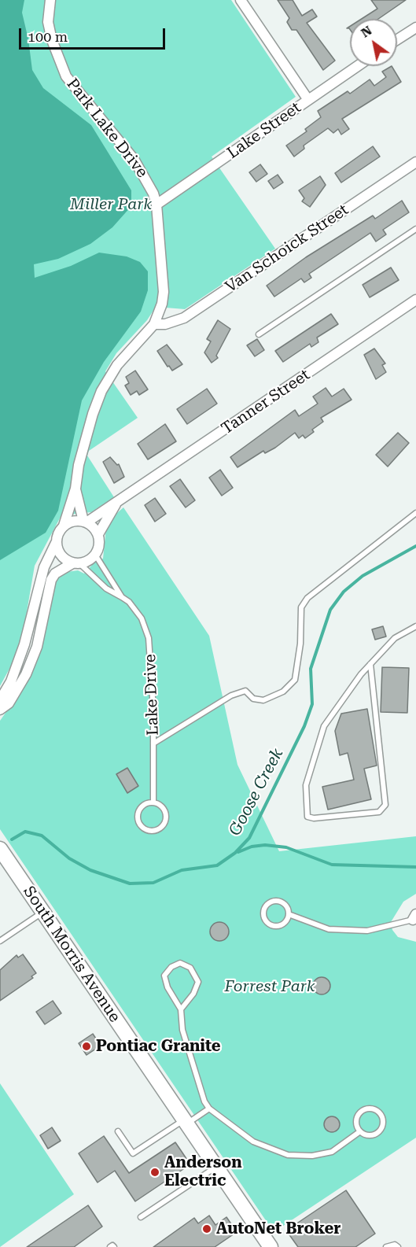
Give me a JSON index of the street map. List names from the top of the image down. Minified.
{"streets":{"main road":["South Morris Avenue"],"street":["Park Lake Drive","Lake Street","Van Schoick Street","Tanner Street"],"lane":["Lake Drive"]},"crossings":[["Park Lake Drive","Lake Street"],["Park Lake Drive","Van Schoick Street"],["Park Lake Drive","Tanner Street"],["Park Lake Drive","Lake Drive"],["Tanner Street","Lake Drive"]],"water":["Goose Creek"],"parks":["Miller Park","Forrest Park"],"places":["Pontiac Granite","Anderson Electric","AutoNet Broker"],"scale_bar":"100 m","north":"top left"}
